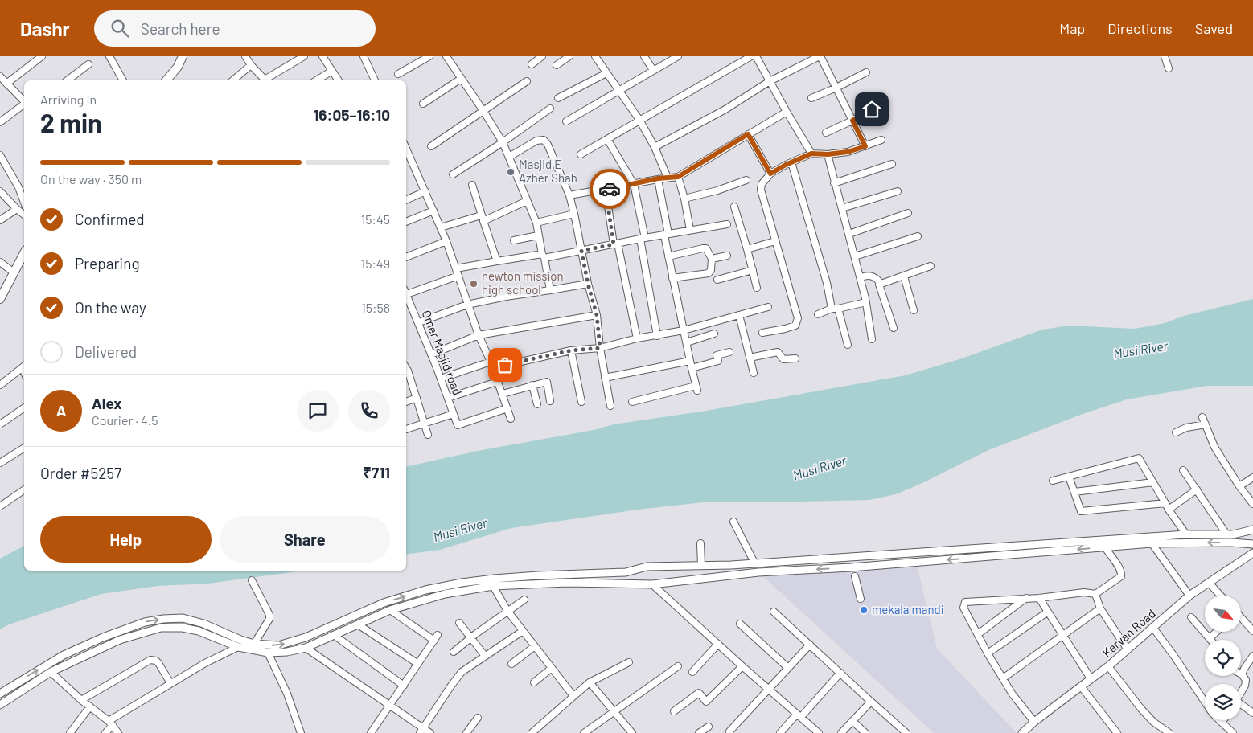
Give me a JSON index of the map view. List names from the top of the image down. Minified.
{"streets":{"street":["Omer Masjid road","Karvan Road"]},"water":["Musi River"],"places":["Masjid E Azher Shah","newton mission high school","mekala mandi"],"north":"bottom right","page":{"header":"Dashr","search":"Search here","nav":["Map","Directions","Saved"],"heading":["2 min","Arriving in","16:05–16:10"],"panel":["Alex","Courier · 4.5","Order #5257","₹711"],"bar":"On the way · 350 m","list":[["Confirmed","15:45"],["Preparing","15:49"],["On the way","15:58"],"Delivered"],"round":"A","buttons":["Help","Share"]}}
